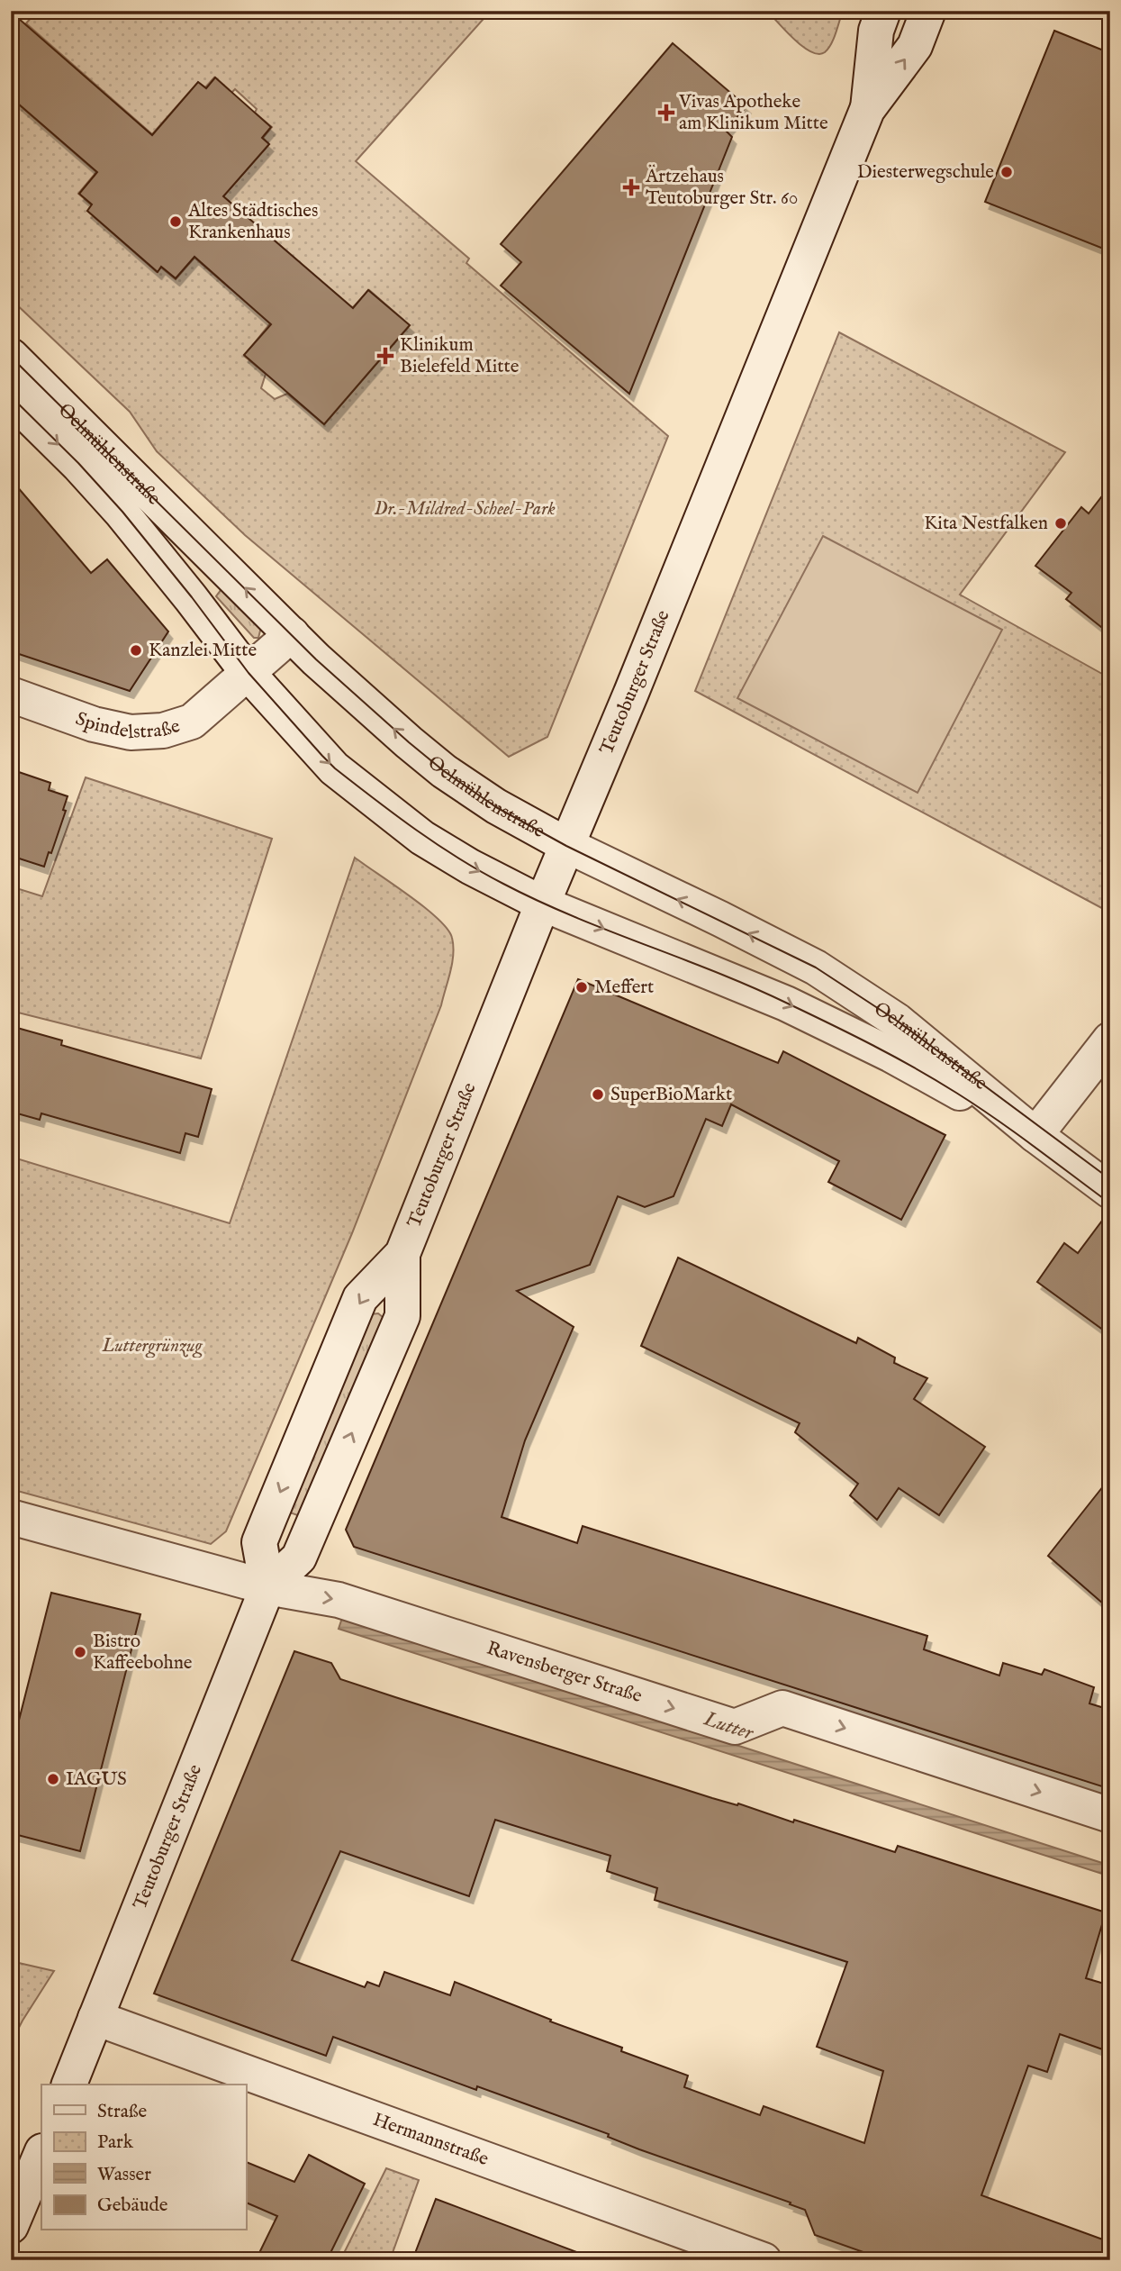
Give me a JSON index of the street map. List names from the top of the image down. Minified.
{"streets":{"street":["Oelmühlenstraße","Teutoburger Straße","Spindelstraße","Ravensberger Straße","Hermannstraße"]},"crossings":[["Oelmühlenstraße","Teutoburger Straße"],["Oelmühlenstraße","Spindelstraße"],["Teutoburger Straße","Ravensberger Straße"],["Teutoburger Straße","Hermannstraße"]],"one_way":["Ravensberger Straße"],"water":["Lutter"],"parks":["Dr.-Mildred-Scheel-Park","Luttergrünzug"],"places":{"health":["Vivas Apotheke am Klinikum Mitte","Ärtzehaus Teutoburger Str. 60","Klinikum Bielefeld Mitte"],"other":["Diesterwegschule","Altes Städtisches Krankenhaus","Kita Nestfalken","Kanzlei Mitte","Meffert","SuperBioMarkt","Bistro Kaffeebohne","IAGUS"]},"legend":["Straße","Park","Wasser","Gebäude"]}
